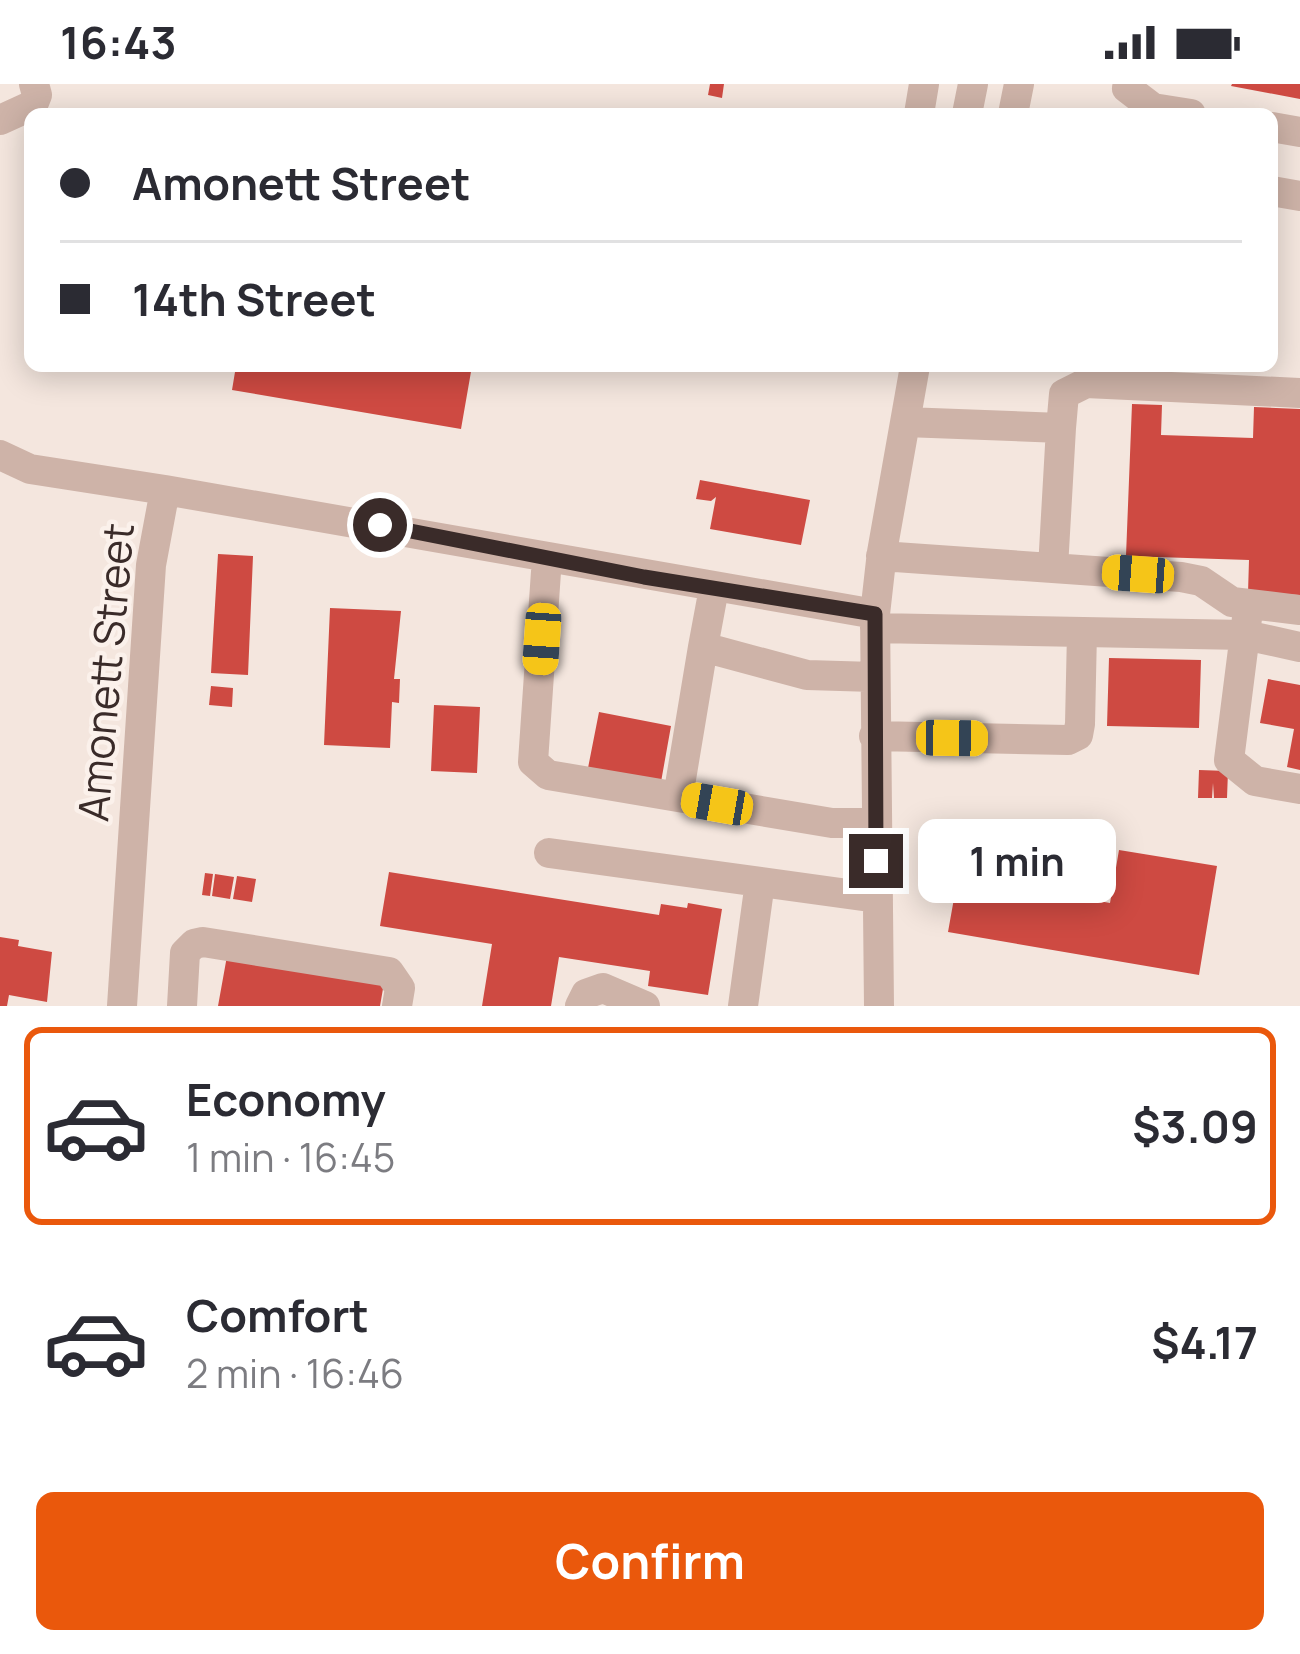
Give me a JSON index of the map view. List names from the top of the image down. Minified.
{"streets":{"street":["Amonett Street"]},"page":{"status":"16:43","banner":["Amonett Street","14th Street"],"bubble":"1 min","list":[{"name":"Economy","note":"1 min · 16:45","value":"$3.09"},{"name":"Comfort","note":"2 min · 16:46","value":"$4.17"}],"buttons":"Confirm"}}
